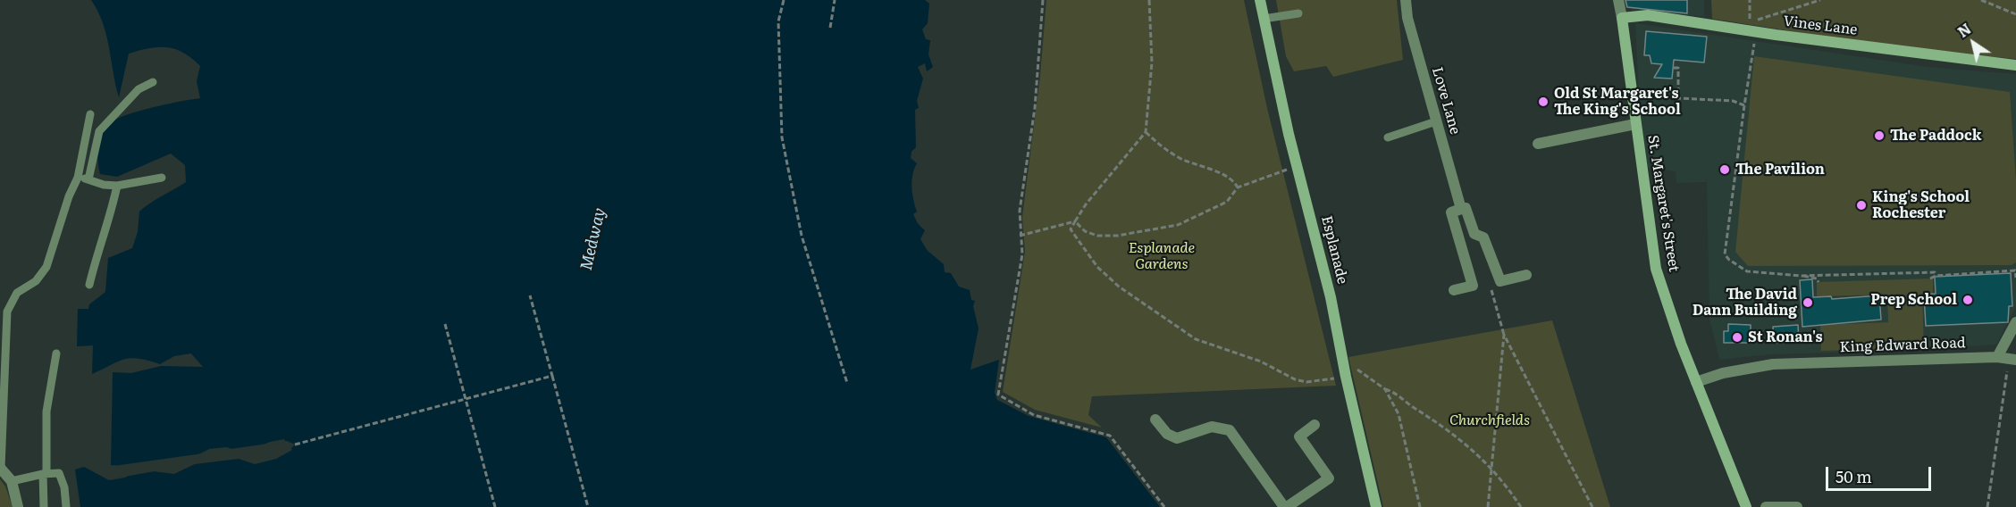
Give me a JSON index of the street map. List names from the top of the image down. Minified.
{"streets":{"street":["Vines Lane","Love Lane","St. Margaret's Street","Esplanade","King Edward Road"]},"crossings":[["Vines Lane","St. Margaret's Street"],["St. Margaret's Street","King Edward Road"]],"water":["Medway"],"parks":["Esplanade Gardens","Churchfields"],"places":["Old St Margaret's The King's School","The Paddock","The Pavilion","King's School Rochester","Prep School","The David Dann Building","St Ronan's"],"scale_bar":"50 m","north":"top left"}
